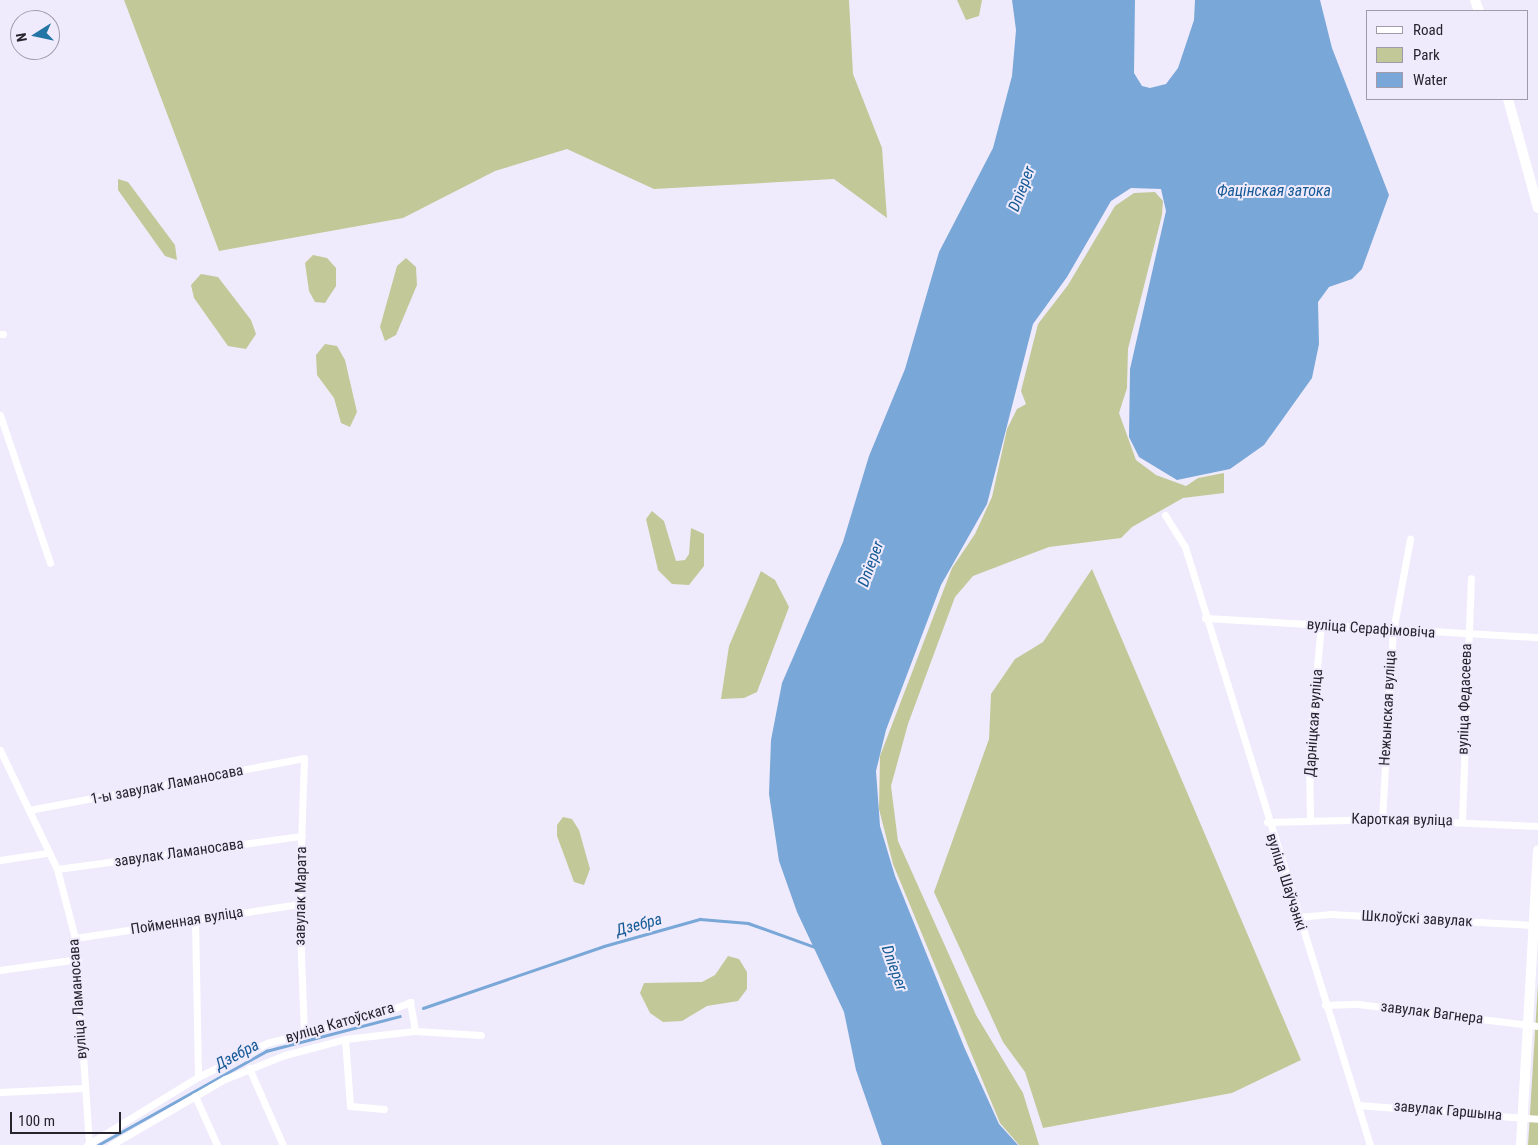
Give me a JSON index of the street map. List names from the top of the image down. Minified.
{"streets":{"street":["вуліца Серафімовіча","вуліца Федасеева","Нежынская вуліца","Дарніцкая вуліца","1-ы завулак Ламаносава","Кароткая вуліца","завулак Ламаносава","вуліца Шаўчэнкі","завулак Марата","Шклоўскі завулак","Пойменная вуліца","вуліца Ламаносава","завулак Вагнера","вуліца Катоўскага","завулак Гаршына"]},"crossings":[["вуліца Серафімовіча","вуліца Федасеева"],["вуліца Серафімовіча","Нежынская вуліца"],["вуліца Серафімовіча","Дарніцкая вуліца"],["вуліца Серафімовіча","вуліца Шаўчэнкі"],["вуліца Федасеева","Кароткая вуліца"],["Нежынская вуліца","Кароткая вуліца"],["Дарніцкая вуліца","Кароткая вуліца"],["1-ы завулак Ламаносава","завулак Марата"],["1-ы завулак Ламаносава","вуліца Ламаносава"],["Кароткая вуліца","вуліца Шаўчэнкі"],["завулак Ламаносава","завулак Марата"],["завулак Ламаносава","вуліца Ламаносава"],["вуліца Шаўчэнкі","Шклоўскі завулак"],["вуліца Шаўчэнкі","завулак Вагнера"],["вуліца Шаўчэнкі","завулак Гаршына"],["завулак Марата","Пойменная вуліца"],["завулак Марата","вуліца Катоўскага"],["Пойменная вуліца","вуліца Ламаносава"],["вуліца Ламаносава","вуліца Катоўскага"]],"water":["Dnieper","Фацінская затока","Дзебра"],"legend":["Road","Park","Water"],"scale_bar":"100 m","north":"left"}
